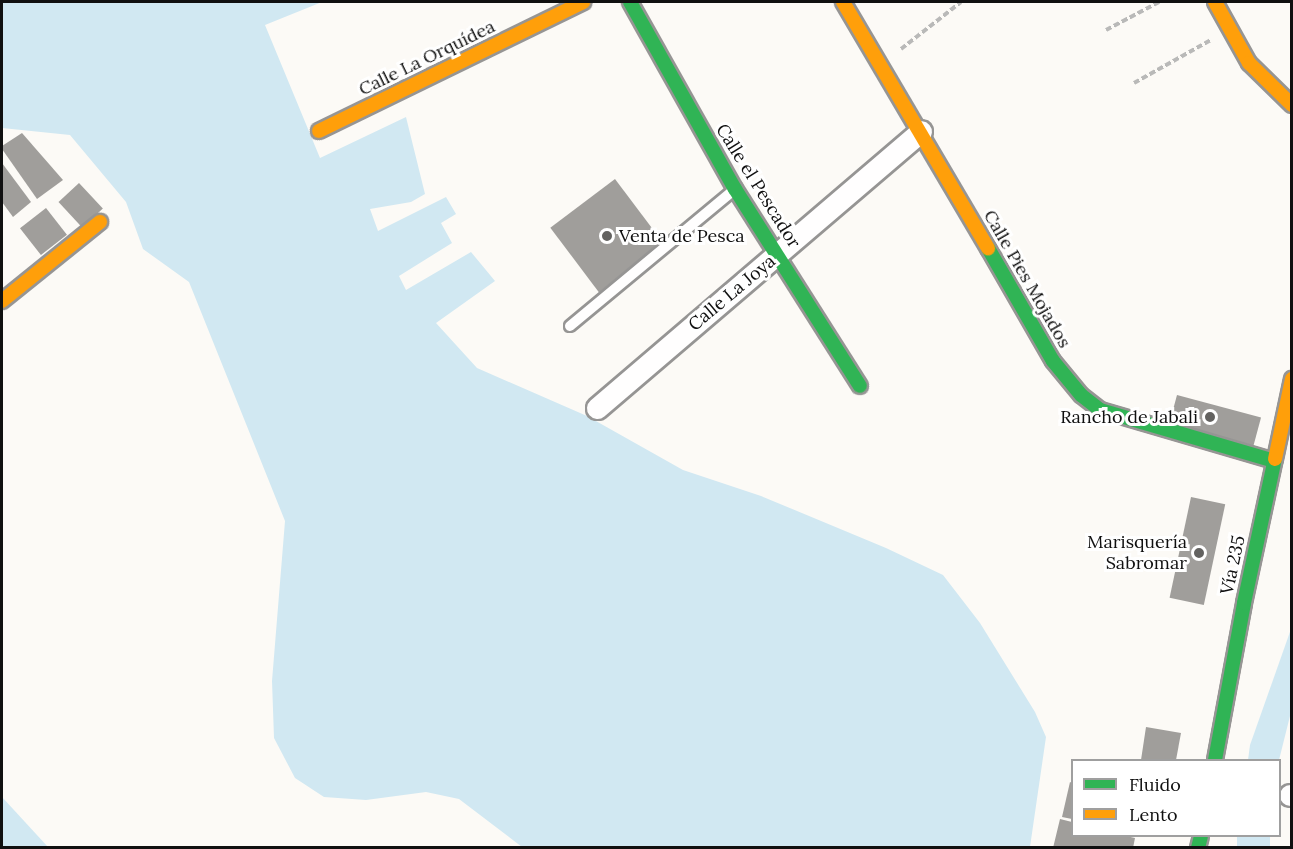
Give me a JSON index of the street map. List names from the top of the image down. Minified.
{"streets":{"street":["Calle La Orquídea","Calle el Pescador","Calle Pies Mojados","Calle La Joya","Vía 235"]},"crossings":[["Calle el Pescador","Calle La Joya"],["Calle Pies Mojados","Calle La Joya"],["Calle Pies Mojados","Vía 235"]],"places":["Venta de Pesca","Rancho de Jabali","Marisquería Sabromar"],"legend":["Fluido","Lento"]}
